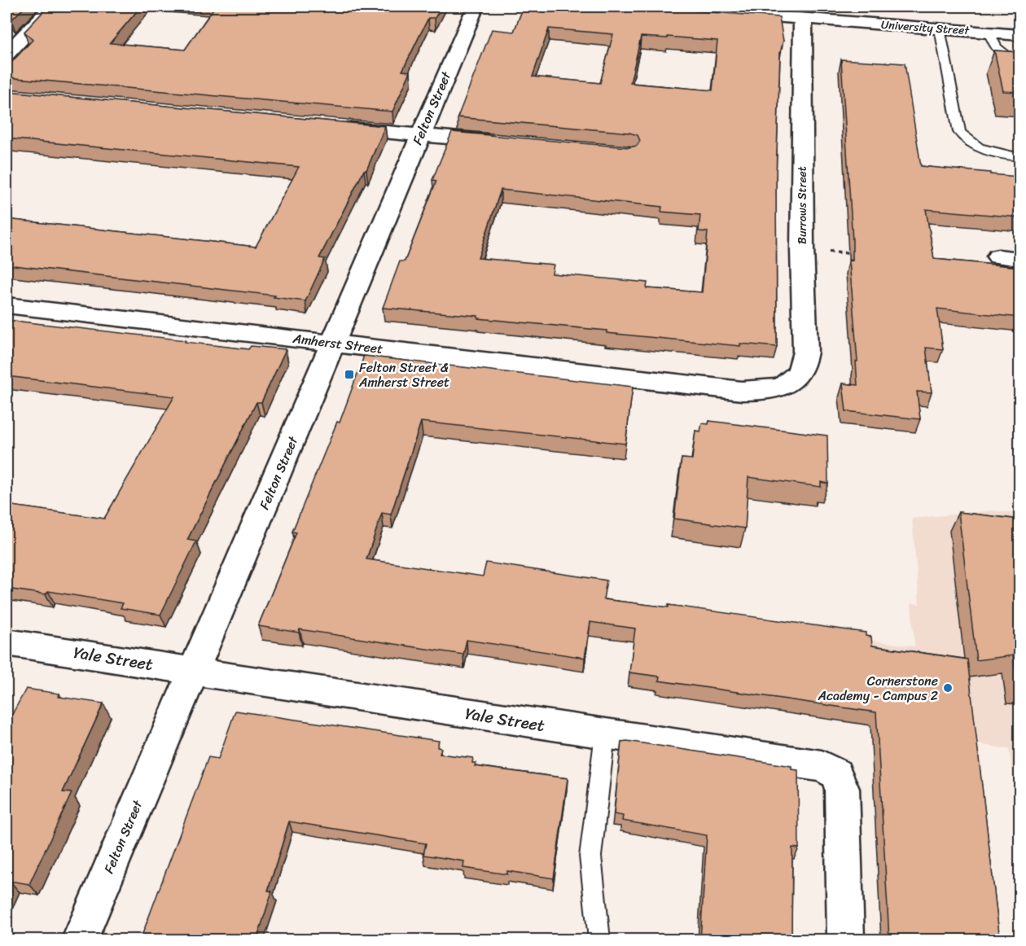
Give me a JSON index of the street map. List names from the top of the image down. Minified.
{"streets":{"street":["University Street","Felton Street","Burrows Street","Amherst Street","Yale Street"]},"crossings":[["University Street","Burrows Street"],["Felton Street","Amherst Street"],["Felton Street","Yale Street"],["Burrows Street","Amherst Street"]],"places":{"transit":["Felton Street & Amherst Street"],"other":["Cornerstone Academy - Campus 2"]}}
